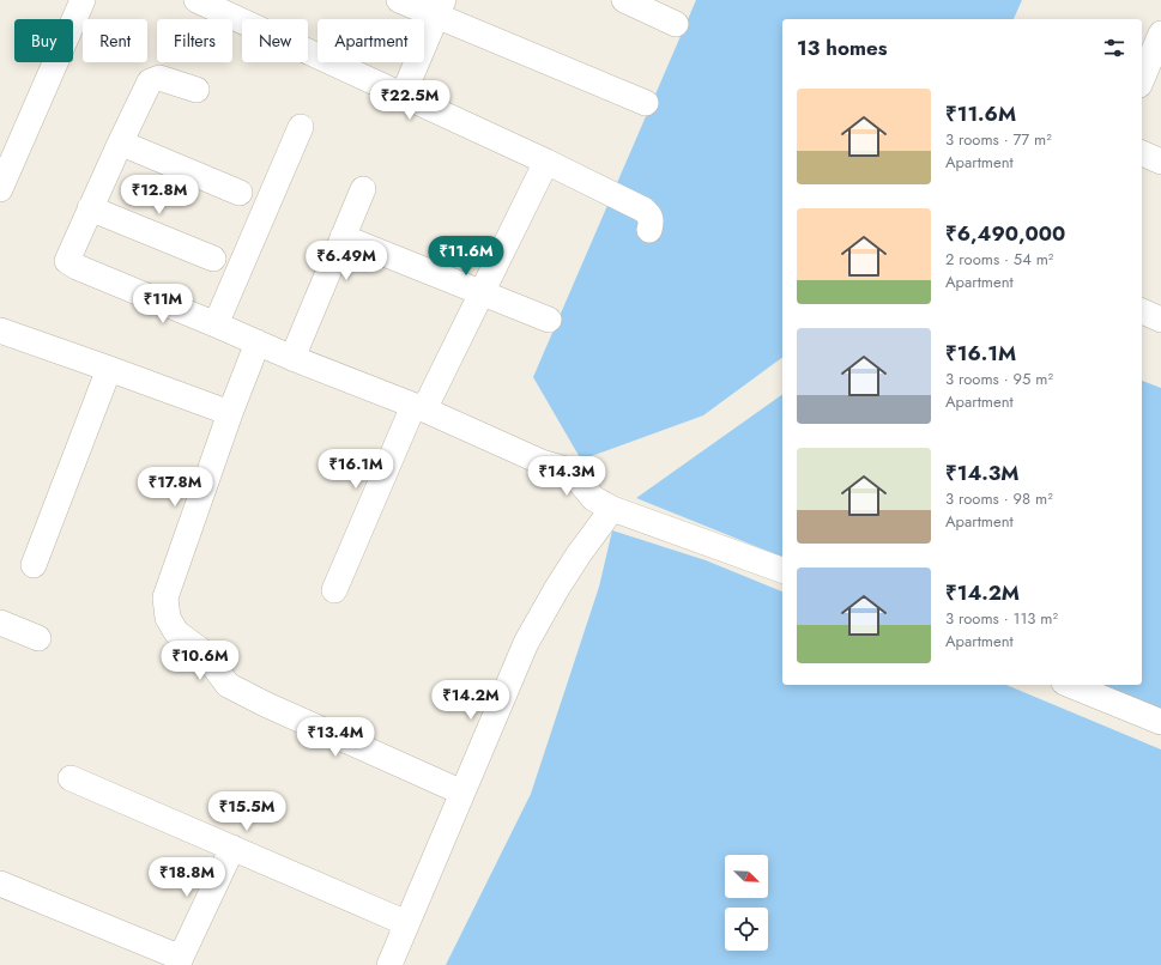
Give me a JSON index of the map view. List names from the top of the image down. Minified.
{"north":"bottom right","page":{"chip":["Buy","Rent","Filters","New","Apartment"],"heading":"13 homes","list":[{"name":"₹11.6M","note":"3 rooms · 77 m² · Apartment"},{"name":"₹6,490,000","note":"2 rooms · 54 m² · Apartment"},{"name":"₹16.1M","note":"3 rooms · 95 m² · Apartment"},{"name":"₹14.3M","note":"3 rooms · 98 m² · Apartment"},{"name":"₹14.2M","note":"3 rooms · 113 m² · Apartment"}],"price":["₹22.5M","₹12.8M","₹11.6M","₹6.49M","₹11M","₹16.1M","₹14.3M","₹17.8M","₹10.6M","₹14.2M","₹13.4M","₹15.5M","₹18.8M"]}}
